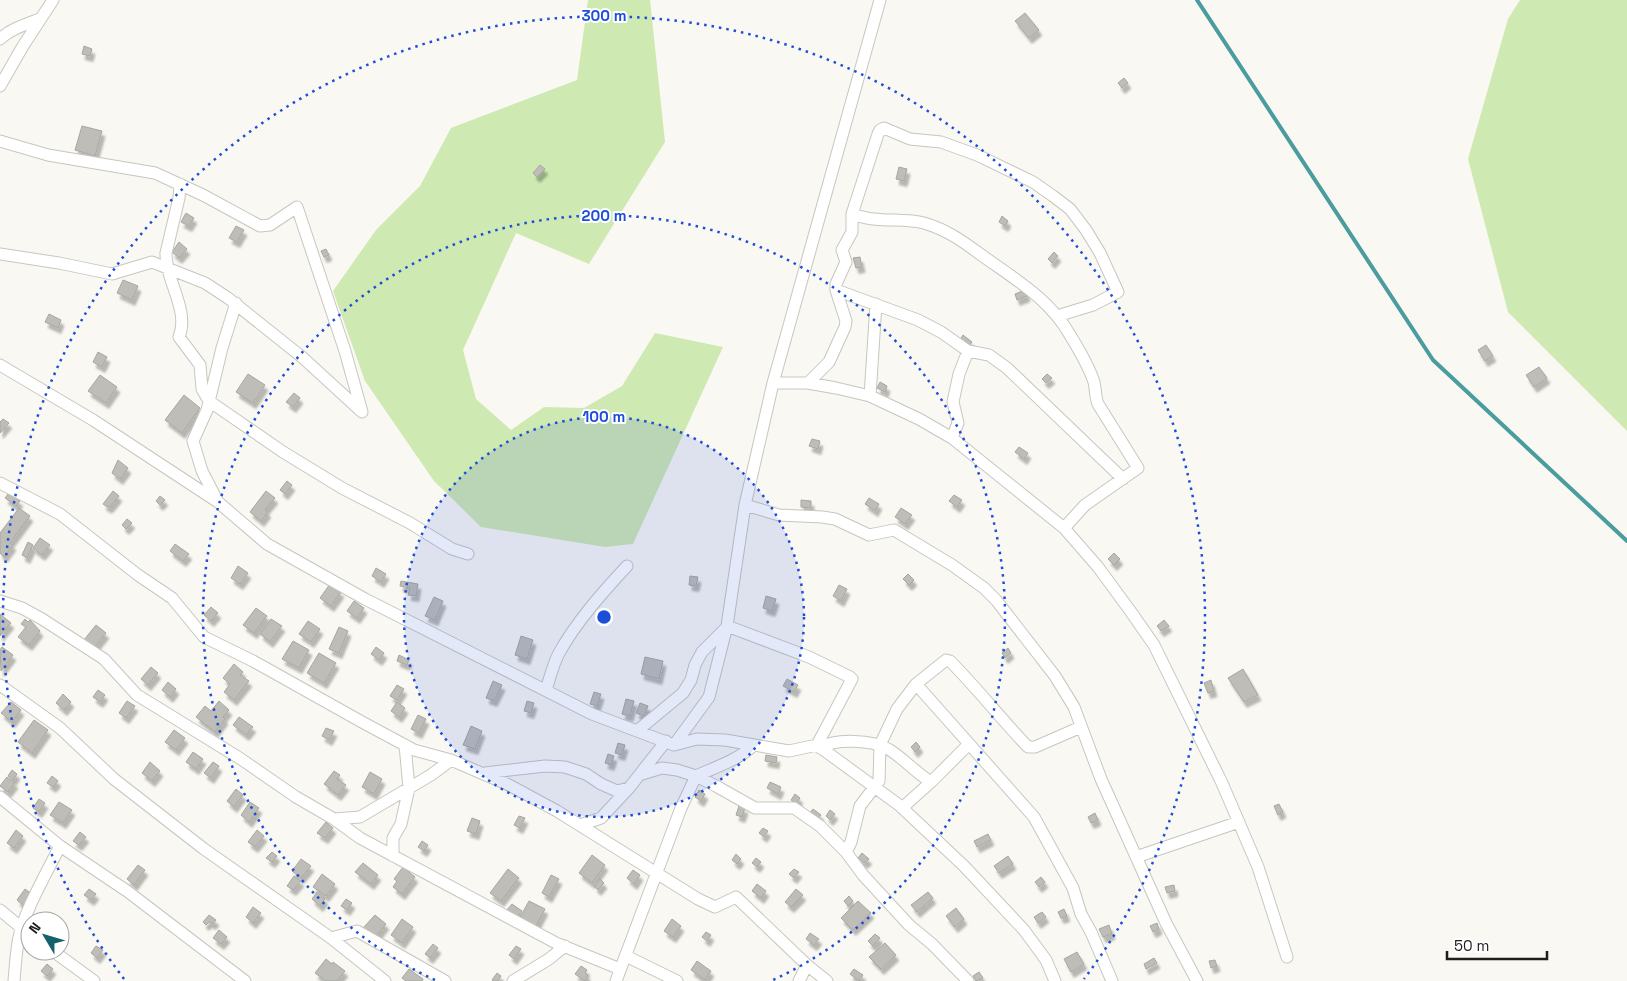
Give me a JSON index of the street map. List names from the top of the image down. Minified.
{"scale_bar":"50 m","north":"top left","rings":["300 m","200 m","100 m"]}
